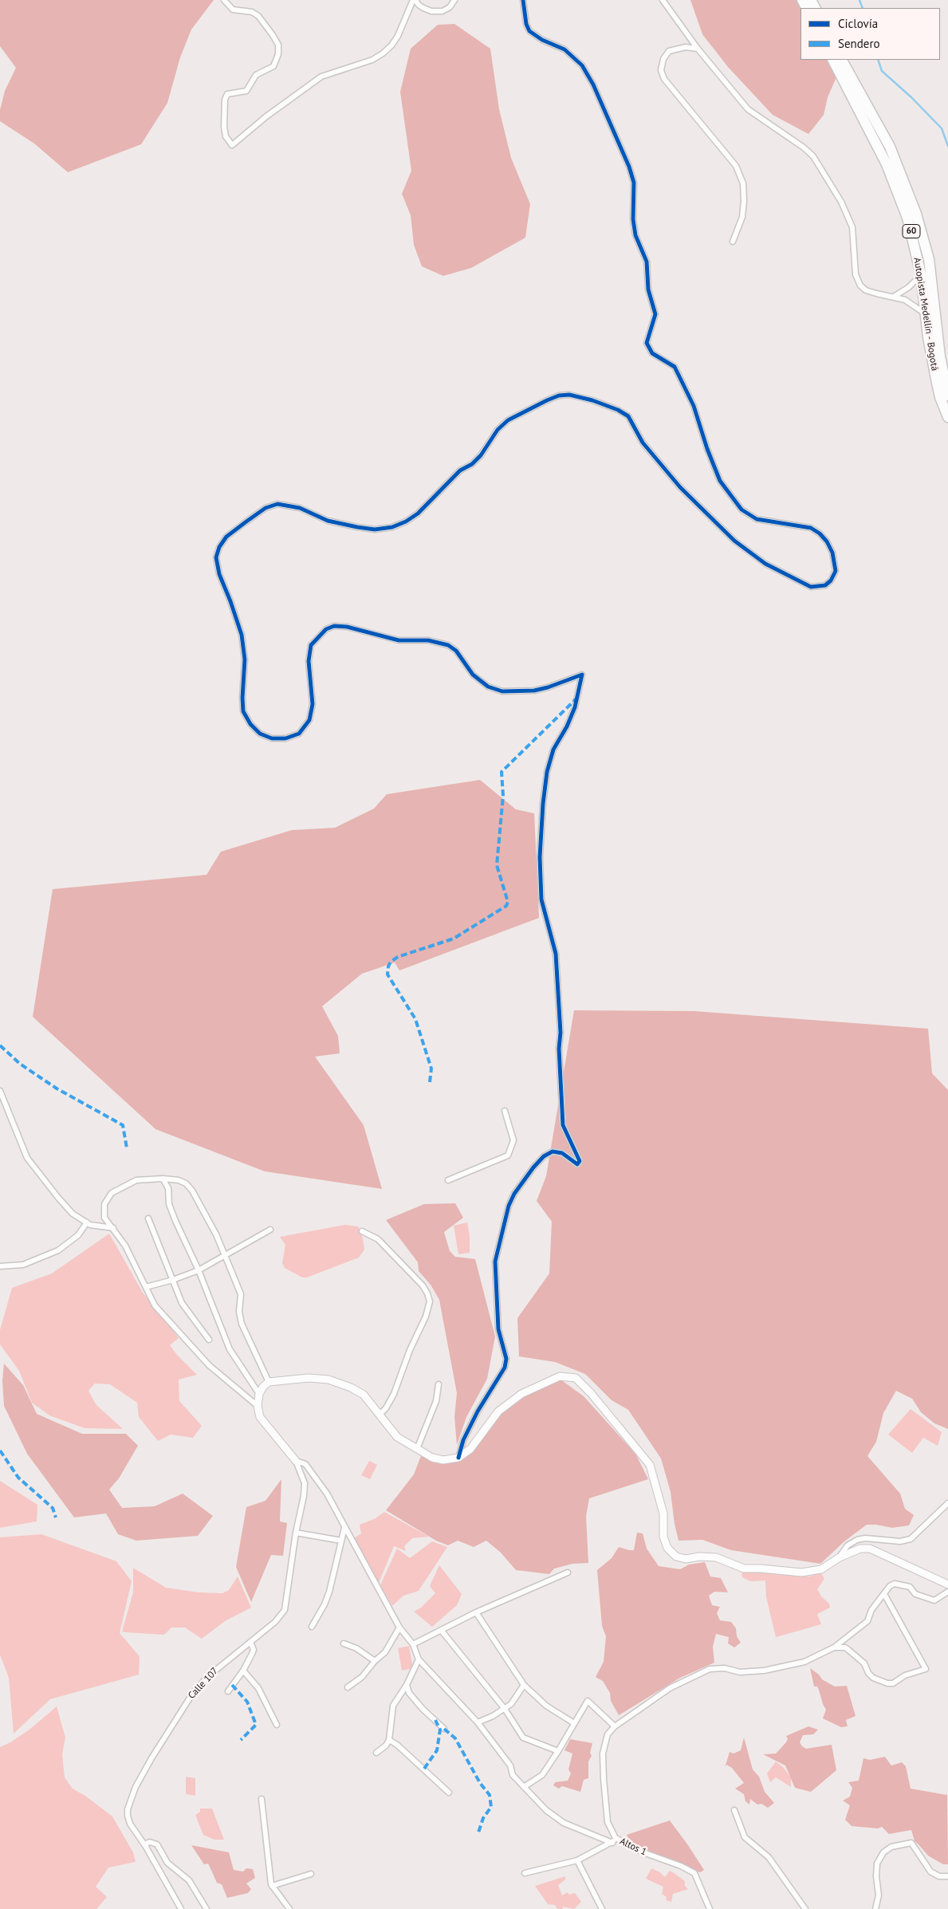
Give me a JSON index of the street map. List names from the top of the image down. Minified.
{"streets":{"highway":["60","Autopista Medellín - Bogotá"],"street":["Calle 107","Altos 1"]},"legend":["Ciclovía","Sendero"]}
